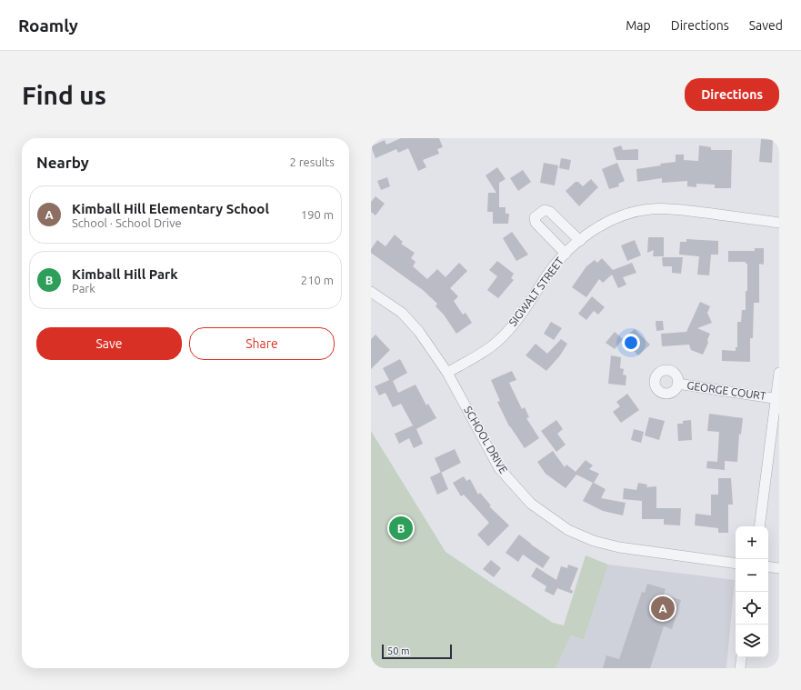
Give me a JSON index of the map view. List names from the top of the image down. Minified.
{"streets":{"street":["SIGWALT STREET","GEORGE COURT","SCHOOL DRIVE"]},"crossings":[["SIGWALT STREET","SCHOOL DRIVE"]],"scale_bar":"50 m","page":{"header":"Roamly","nav":["Map","Directions","Saved"],"buttons":["Directions",["Save","Share"]],"title":"Find us","heading":["Nearby","2 results"],"list":[{"mark":"A","name":"Kimball Hill Elementary School","note":"School · School Drive","value":"190 m"},{"mark":"B","name":"Kimball Hill Park","note":"Park","value":"210 m"}],"pins":["B","A"],"map_buttons":["+","−"],"scale":"50 m"}}
